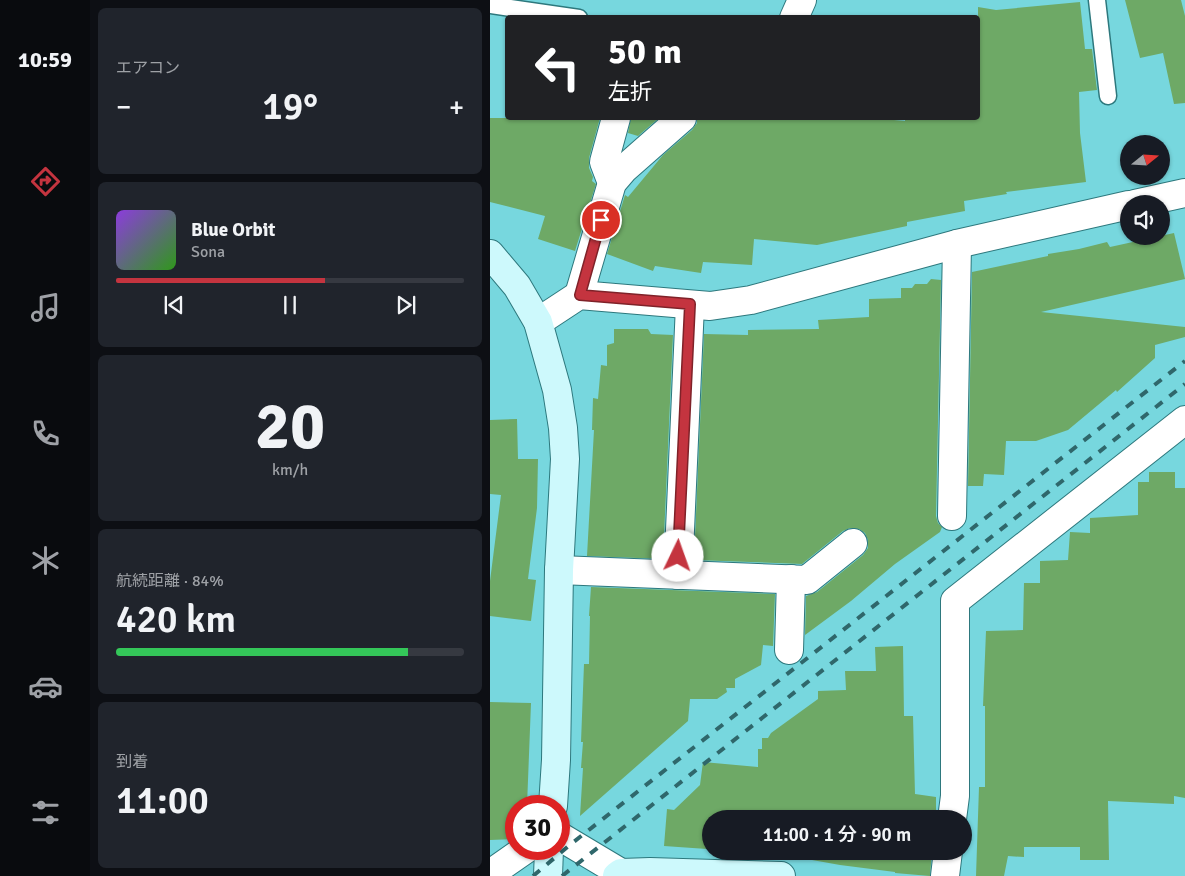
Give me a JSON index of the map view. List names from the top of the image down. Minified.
{"north":"right","page":{"tabs":"10:59","tile":["エアコン",["20","km/h"],["航続距離 · 84%","420 km"],["到着","11:00"]],"turn":["50 m","左折"],"heat":["−","19°","+"],"song":["Blue Orbit","Sona"],"limit":"30","trip":"11:00 · 1 分 · 90 m"}}
